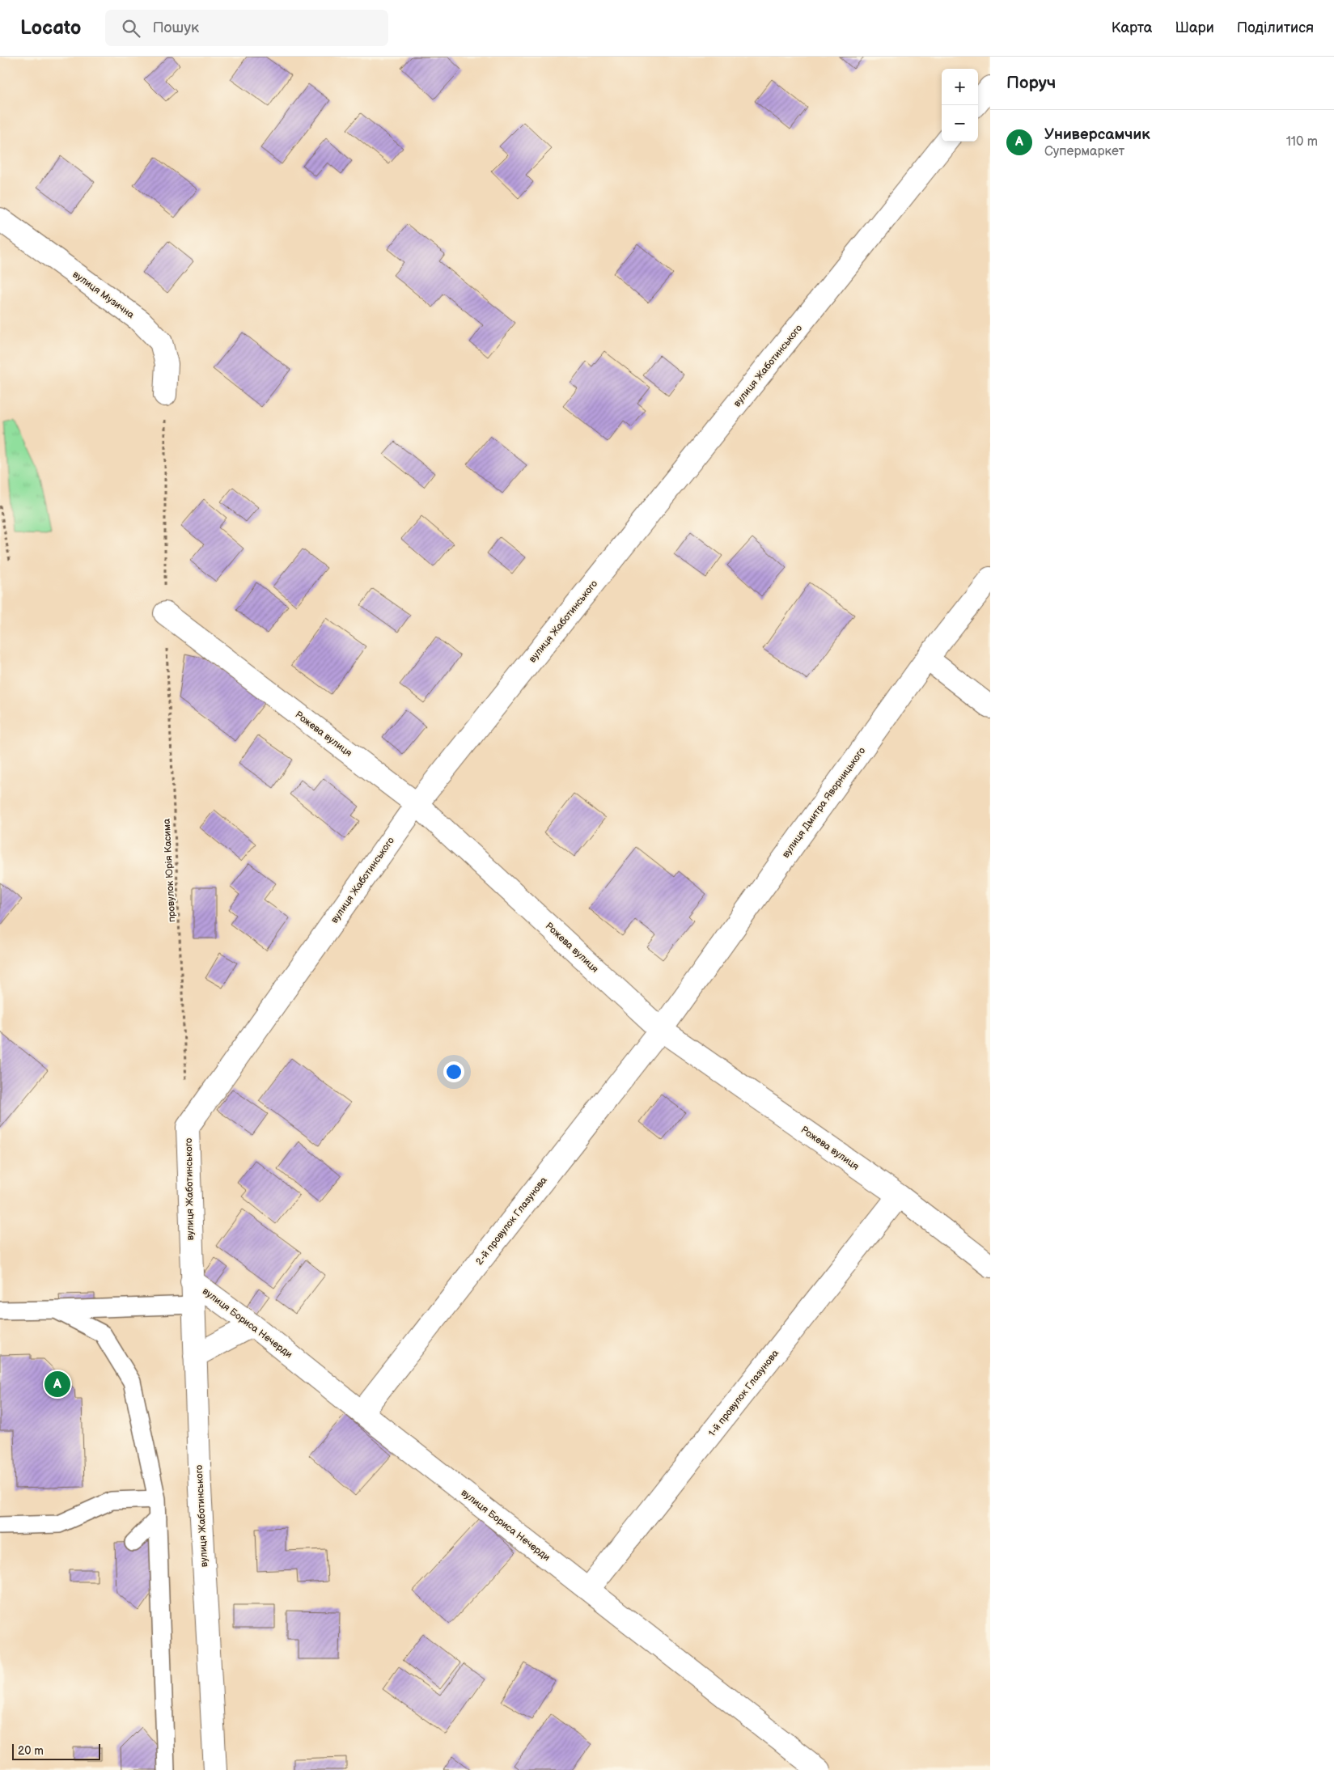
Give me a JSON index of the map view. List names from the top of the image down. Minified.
{"streets":{"street":["вулиця Музична","вулиця Жаботинського","Рожева вулиця","вулиця Дмитра Яворницького","2-й провулок Глазунова","вулиця Бориса Нечерди","1-й провулок Глазунова"],"path":["провулок Юрія Касима"]},"crossings":[["вулиця Музична","провулок Юрія Касима"],["вулиця Жаботинського","Рожева вулиця"],["вулиця Жаботинського","вулиця Бориса Нечерди"],["Рожева вулиця","вулиця Дмитра Яворницького"],["Рожева вулиця","провулок Юрія Касима"],["Рожева вулиця","2-й провулок Глазунова"],["Рожева вулиця","1-й провулок Глазунова"],["вулиця Дмитра Яворницького","2-й провулок Глазунова"],["2-й провулок Глазунова","вулиця Бориса Нечерди"],["вулиця Бориса Нечерди","1-й провулок Глазунова"]],"scale_bar":"20 m","page":{"header":"Locato","search":"Пошук","nav":["Карта","Шари","Поділитися"],"heading":"Поруч","map_buttons":["+","−"],"list":[{"mark":"A","name":"Универсамчик","note":"Супермаркет","value":"110 m"}],"pins":"A","scale":"20 m"}}
